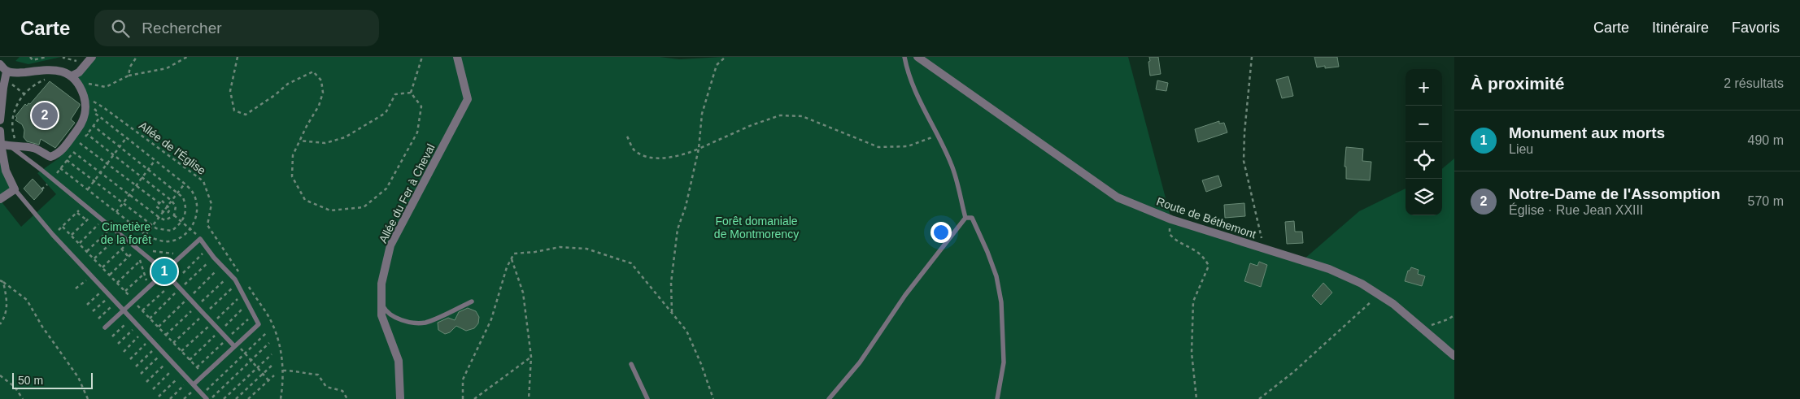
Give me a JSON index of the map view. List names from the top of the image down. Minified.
{"streets":{"street":["Allée du Fer à Cheval","Route de Béthemont"],"path":["Allée de l'Église"]},"parks":["Forêt domaniale de Montmorency","Cimetière de la forêt"],"scale_bar":"50 m","page":{"header":"Carte","search":"Rechercher","nav":["Carte","Itinéraire","Favoris"],"heading":["À proximité","2 résultats"],"map_buttons":["+","−"],"pins":["2","1"],"list":[{"mark":"1","name":"Monument aux morts","note":"Lieu","value":"490 m"},{"mark":"2","name":"Notre-Dame de l'Assomption","note":"Église · Rue Jean XXIII","value":"570 m"}],"scale":"50 m"}}
